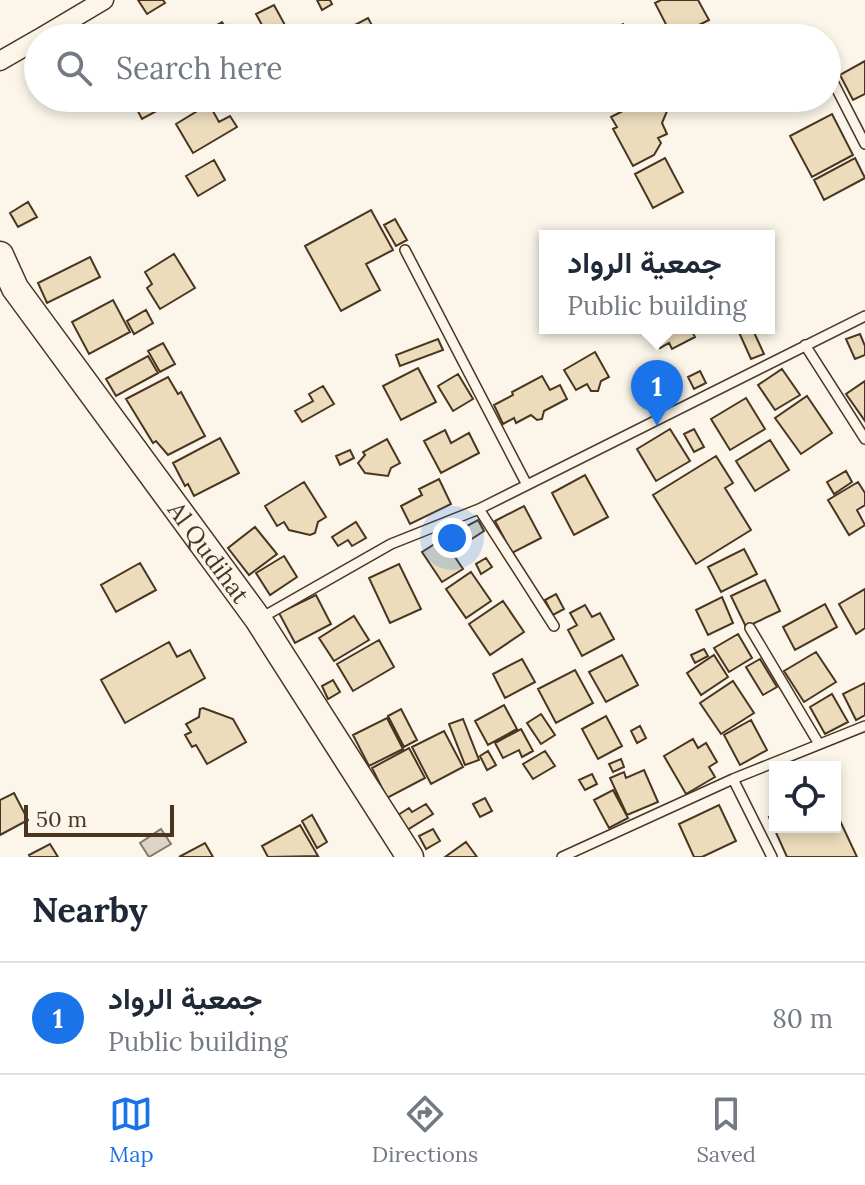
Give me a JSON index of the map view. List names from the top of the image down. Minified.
{"streets":{"street":["Al Qudihat"]},"scale_bar":"50 m","page":{"search":"Search here","popup":["جمعية الرواد","Public building"],"pins":"1","scale":"50 m","heading":"Nearby","list":[{"mark":"1","name":"جمعية الرواد","note":"Public building","value":"80 m"}],"nav":["Map","Directions","Saved"]}}
